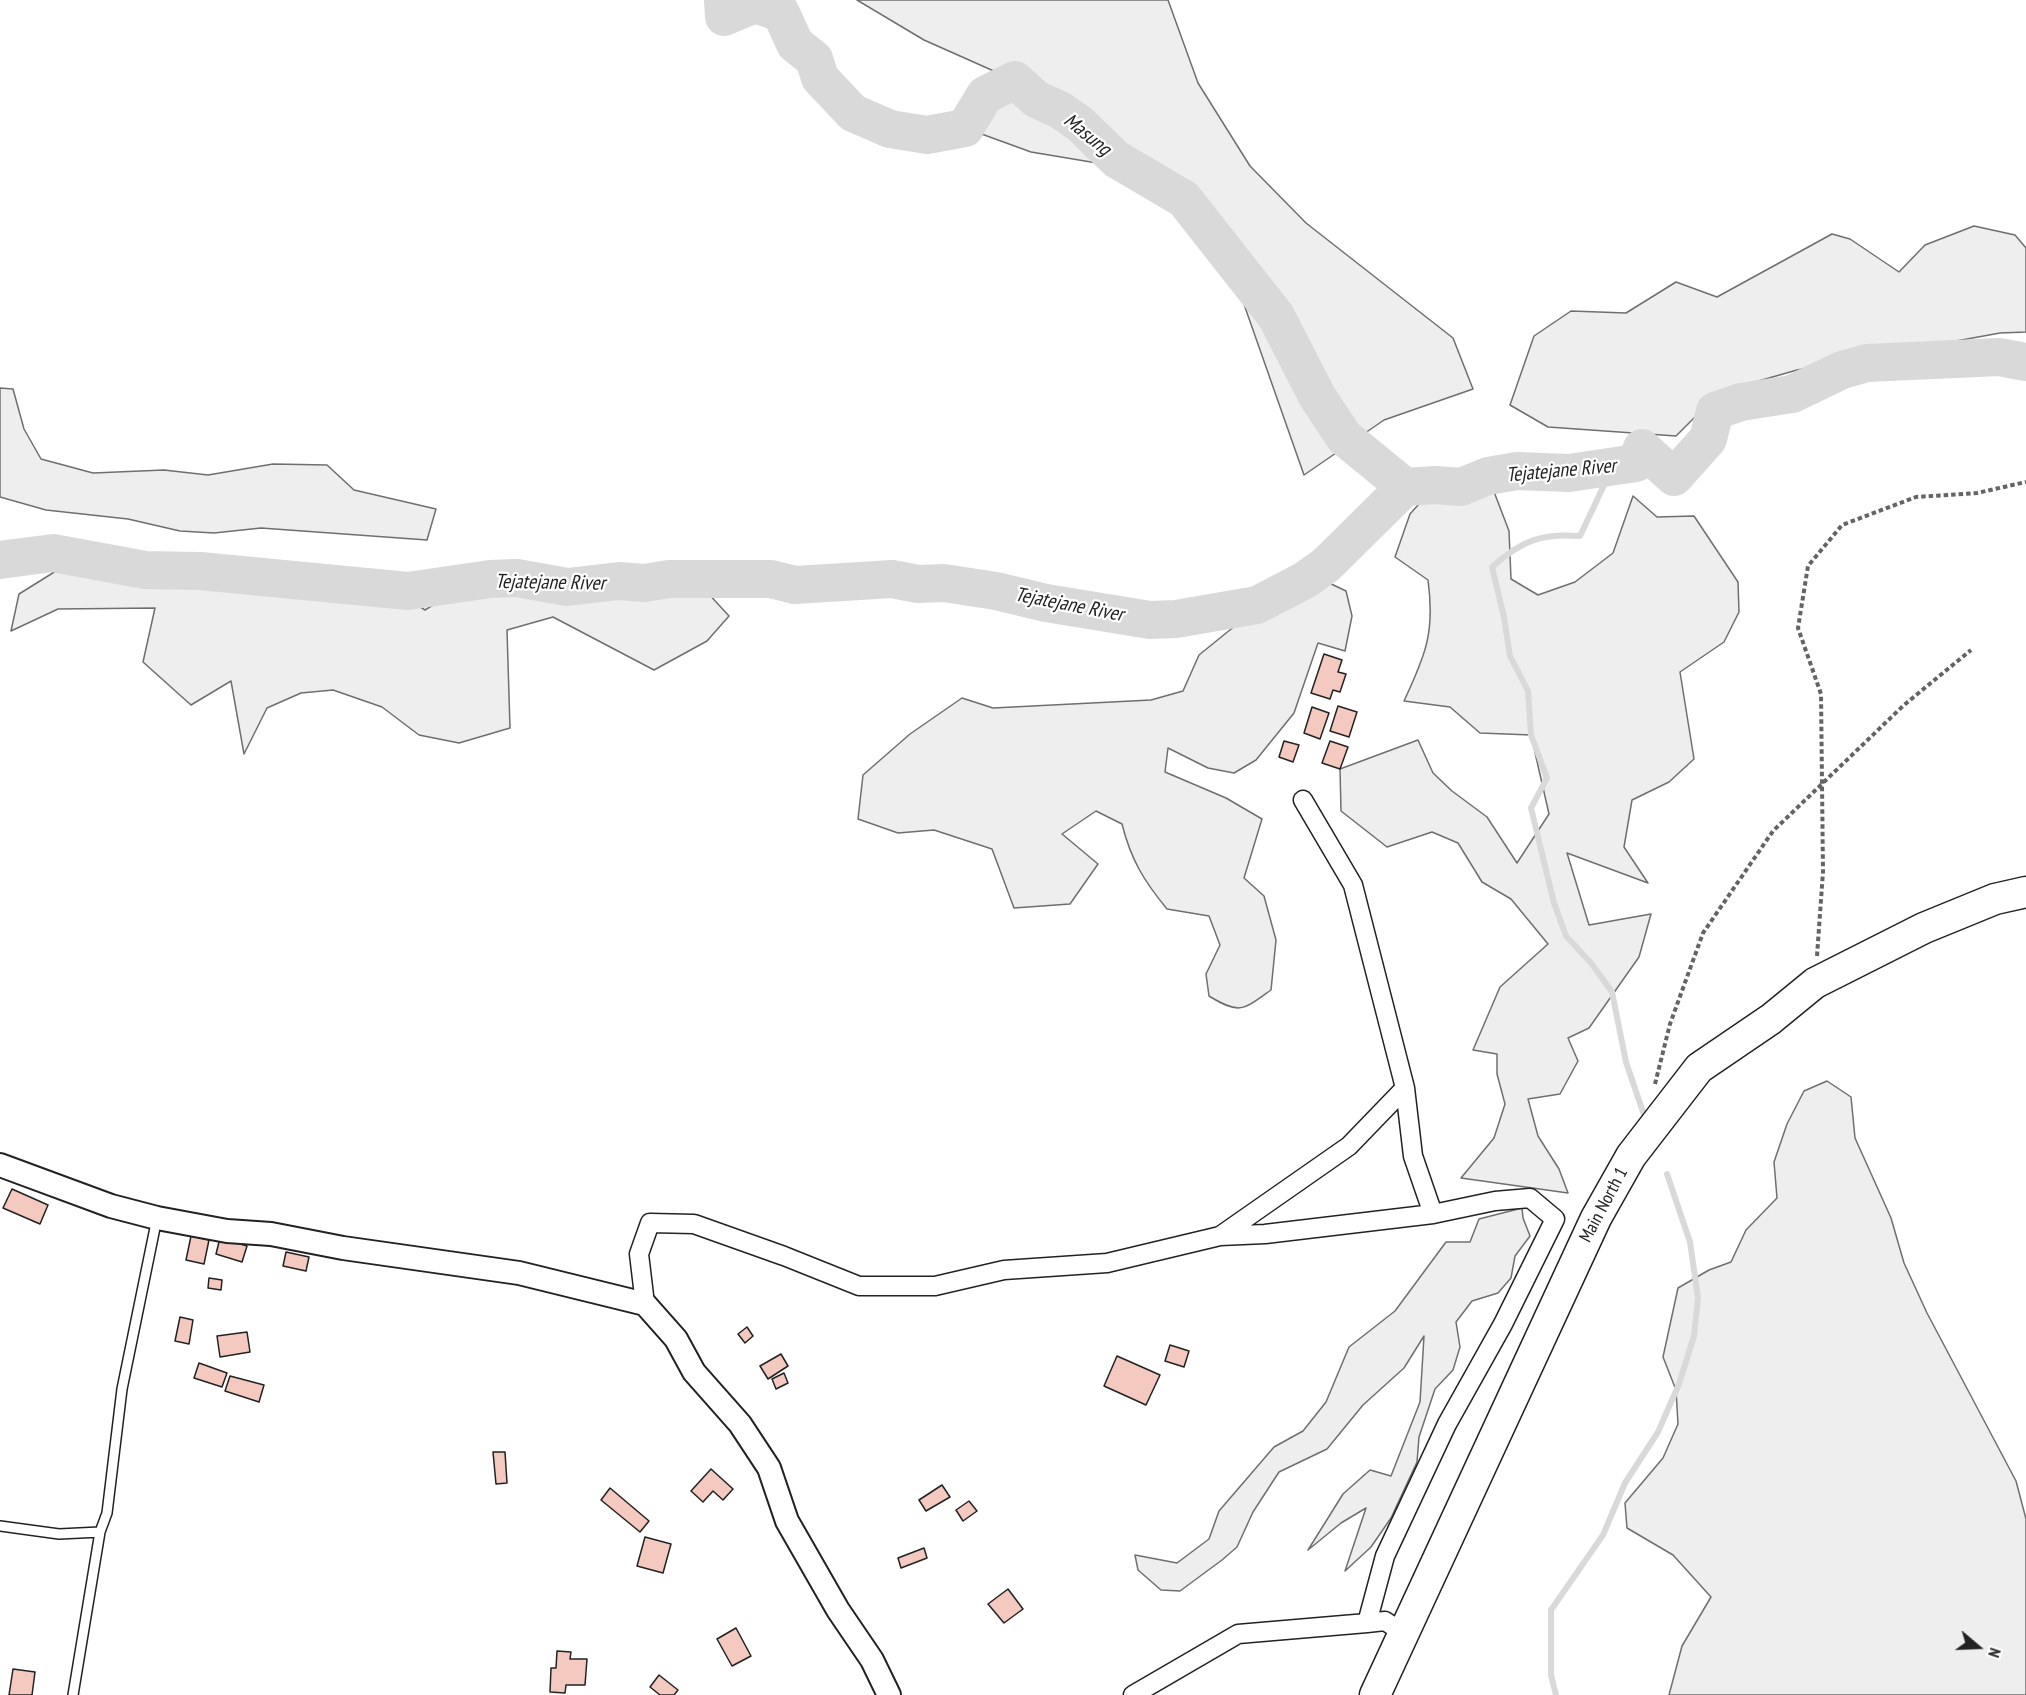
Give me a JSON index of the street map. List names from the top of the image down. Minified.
{"streets":{"main road":["Main North 1"]},"water":["Masung","Tejatejane River"],"north":"right"}
